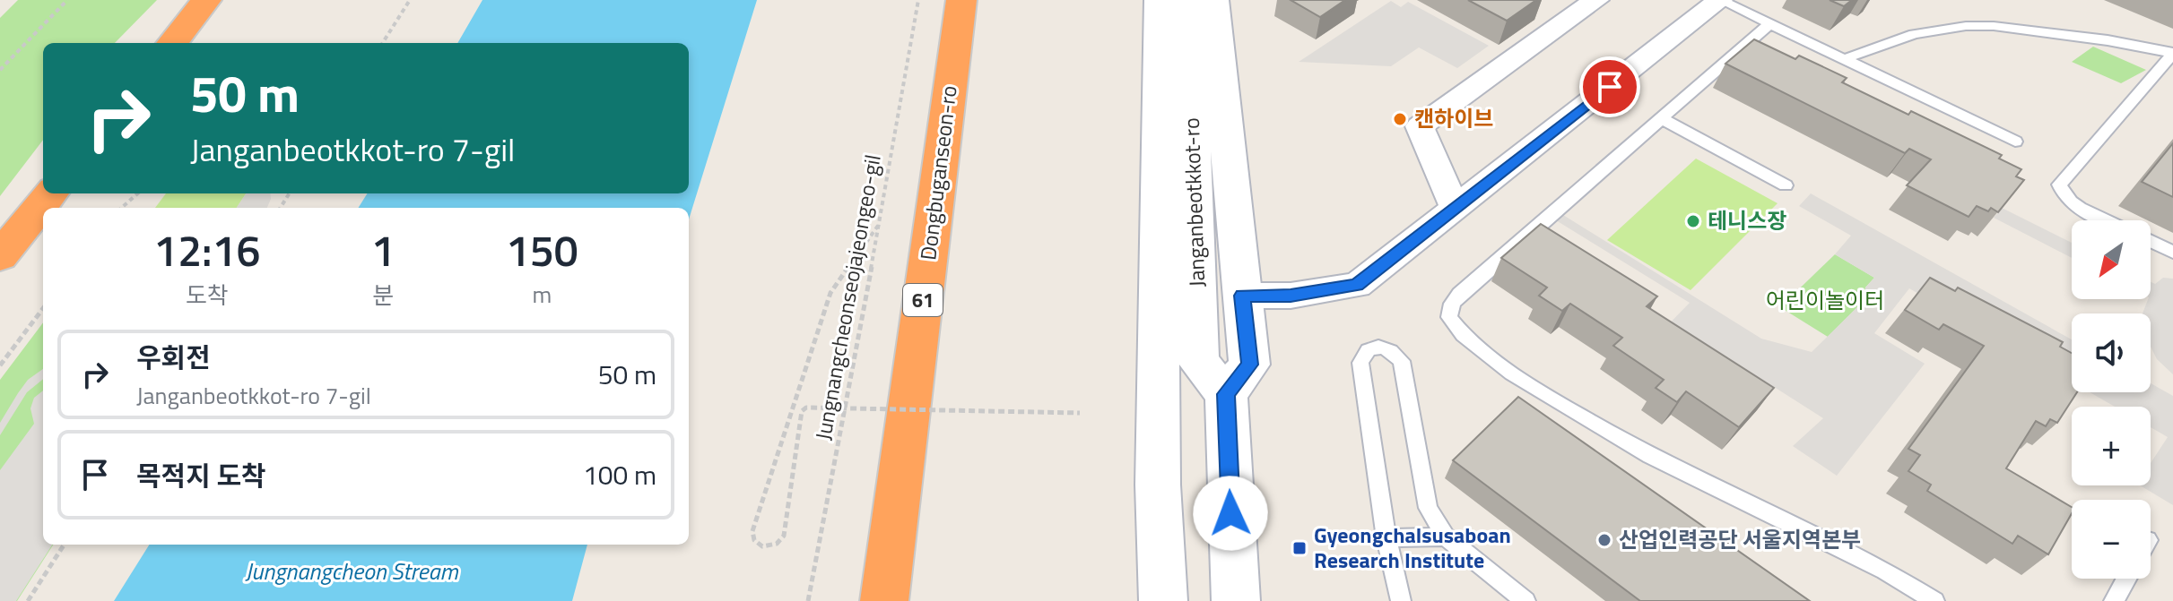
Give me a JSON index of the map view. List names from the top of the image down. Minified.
{"streets":{"highway":["Dongbuganseon-ro","61"],"street":["Janganbeotkkot-ro"],"path":["Jungnangcheonseojajeongeo-gil"]},"water":["Jungnangcheon Stream"],"parks":["어린이놀이터"],"places":{"other":["캔하이브","테니스장","산업인력공단 서울지역본부"],"transit":["Gyeongchalsusaboan Research Institute"]},"north":"bottom left","page":{"turn":["50 m","Janganbeotkkot-ro 7-gil"],"eta":["12:16","도착","1","분","150","m"],"map_buttons":["+","−"],"list":[{"name":"우회전","note":"Janganbeotkkot-ro 7-gil","value":"50 m"},{"name":"목적지 도착","value":"100 m"}]}}
